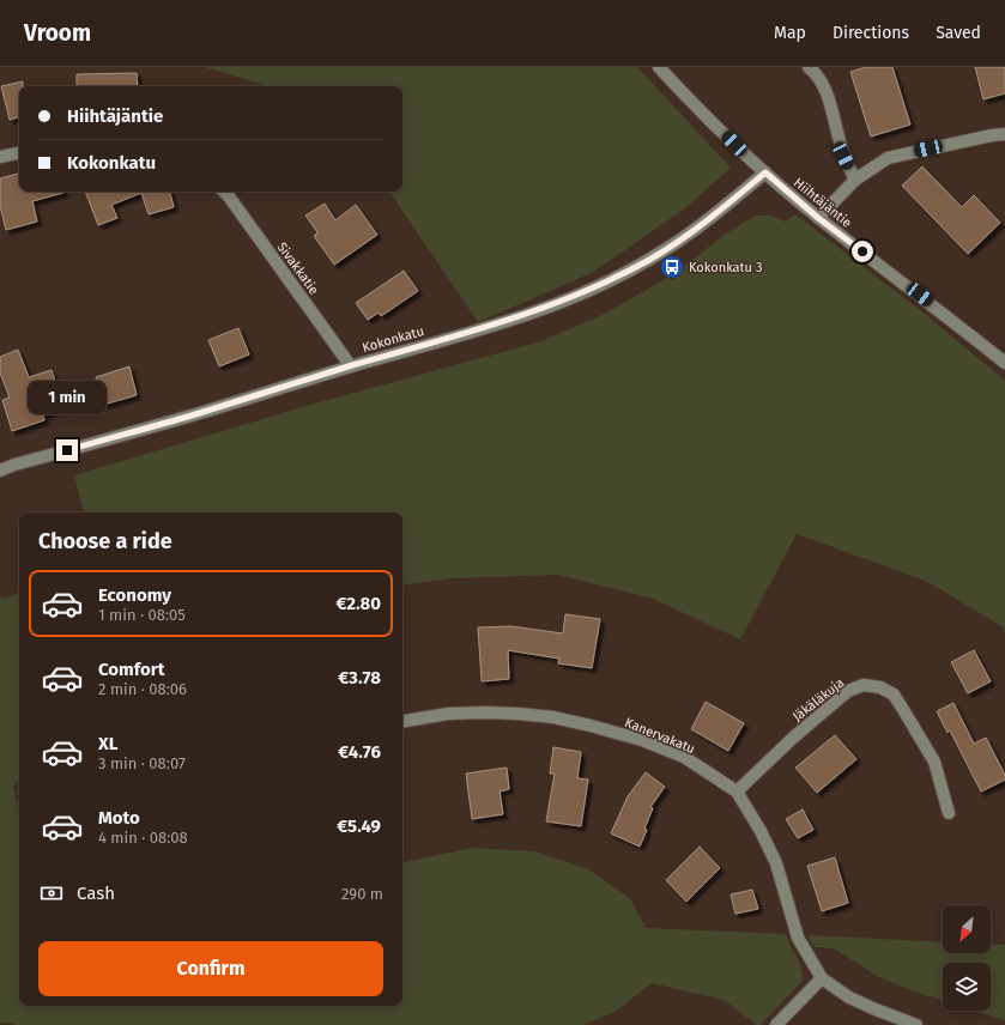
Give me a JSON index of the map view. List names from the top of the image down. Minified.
{"streets":{"street":["Hiihtäjäntie","Sivakkatie","Kokonkatu","Jäkäläkuja","Kanervakatu"]},"crossings":[["Hiihtäjäntie","Kokonkatu"],["Sivakkatie","Kokonkatu"],["Jäkäläkuja","Kanervakatu"]],"places":{"bus stop":["Kokonkatu 3"]},"north":"bottom left","page":{"header":"Vroom","nav":["Map","Directions","Saved"],"banner":["Hiihtäjäntie","Kokonkatu"],"bubble":"1 min","heading":"Choose a ride","list":[{"name":"Economy","note":"1 min · 08:05","value":"€2.80"},{"name":"Comfort","note":"2 min · 08:06","value":"€3.78"},{"name":"XL","note":"3 min · 08:07","value":"€4.76"},{"name":"Moto","note":"4 min · 08:08","value":"€5.49"}],"pay":["Cash","290 m"],"buttons":"Confirm"}}
